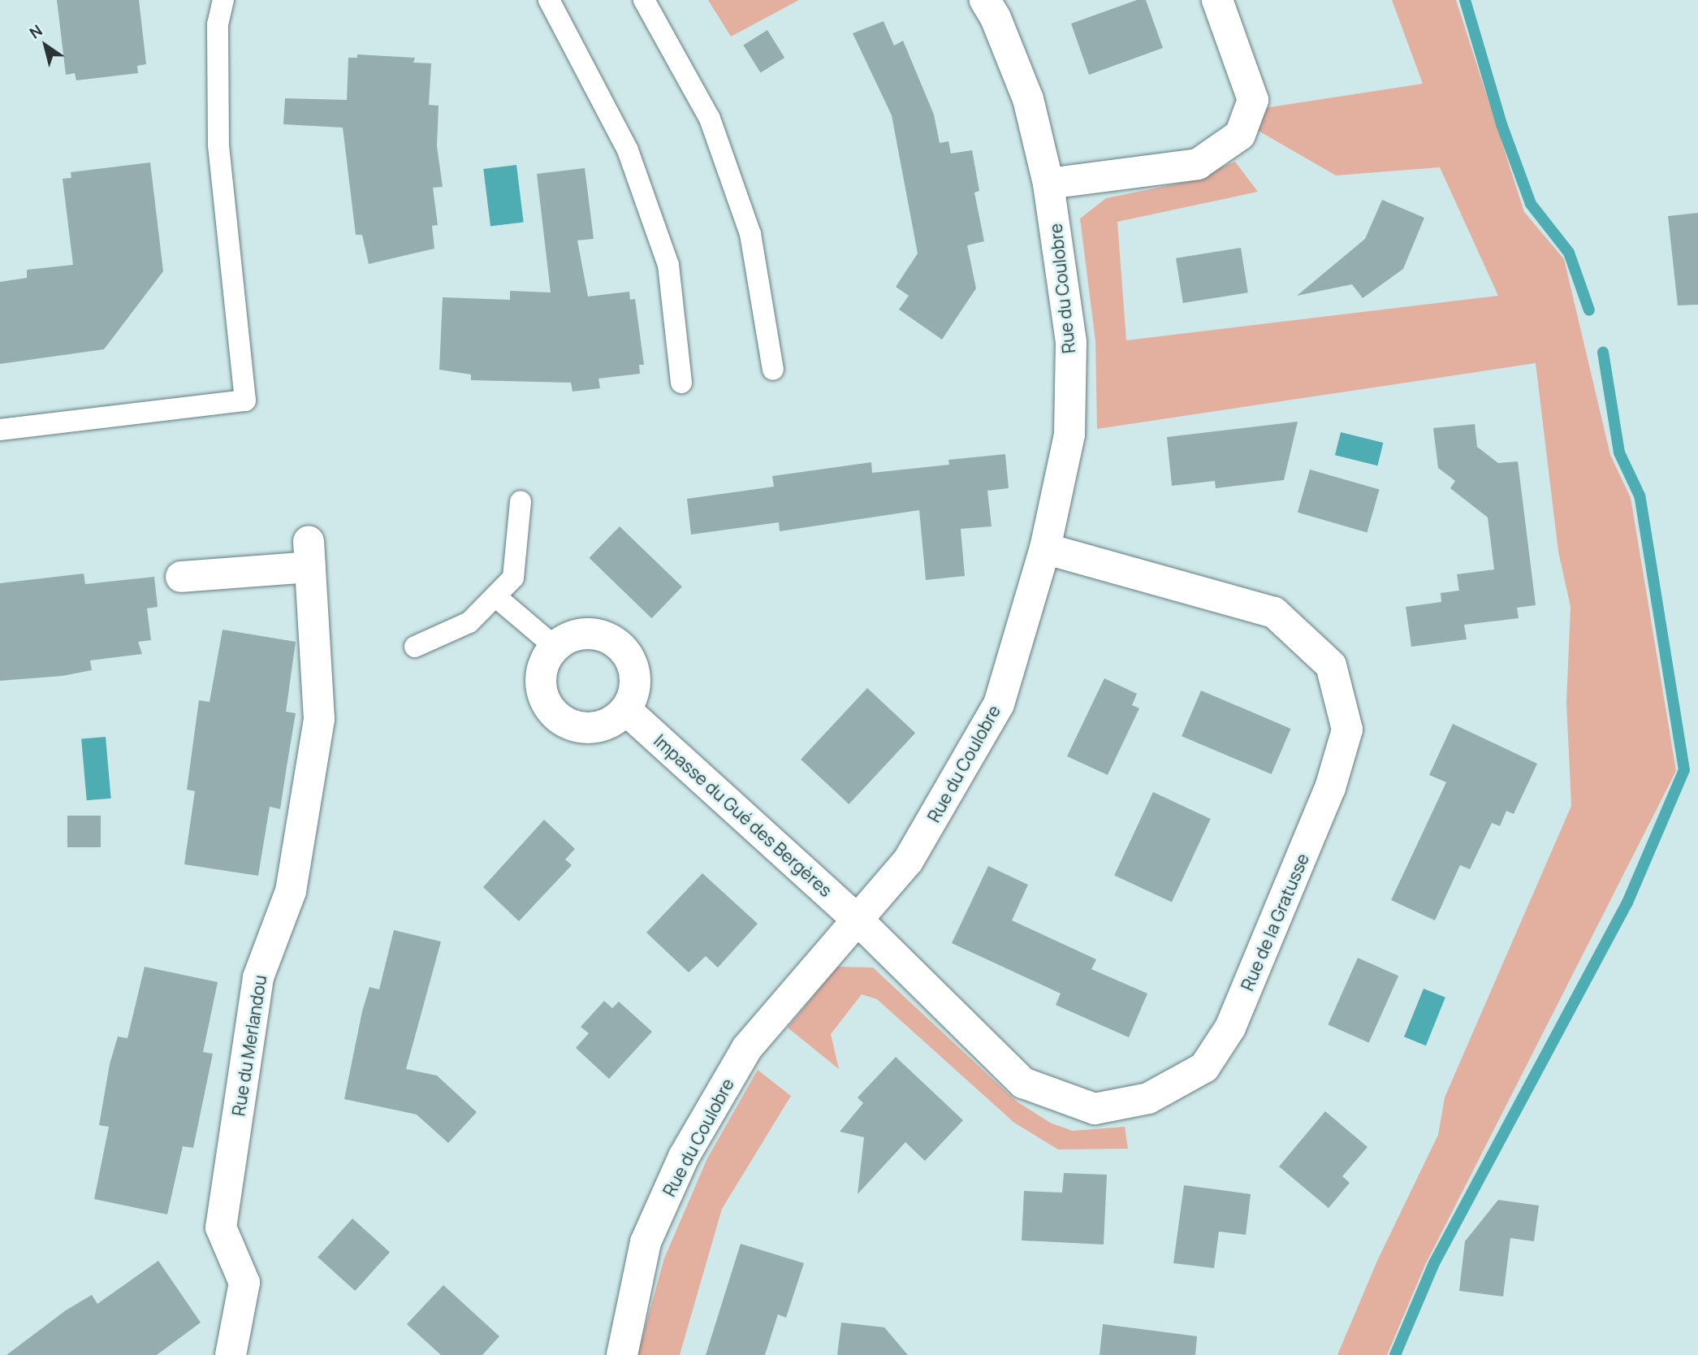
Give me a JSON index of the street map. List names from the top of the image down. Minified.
{"streets":{"street":["Rue du Coulobre","Impasse du Gué des Bergères","Rue de la Gratusse","Rue du Merlandou"]},"crossings":[["Rue du Coulobre","Impasse du Gué des Bergères"],["Rue du Coulobre","Rue de la Gratusse"],["Impasse du Gué des Bergères","Rue de la Gratusse"]],"north":"top left"}
